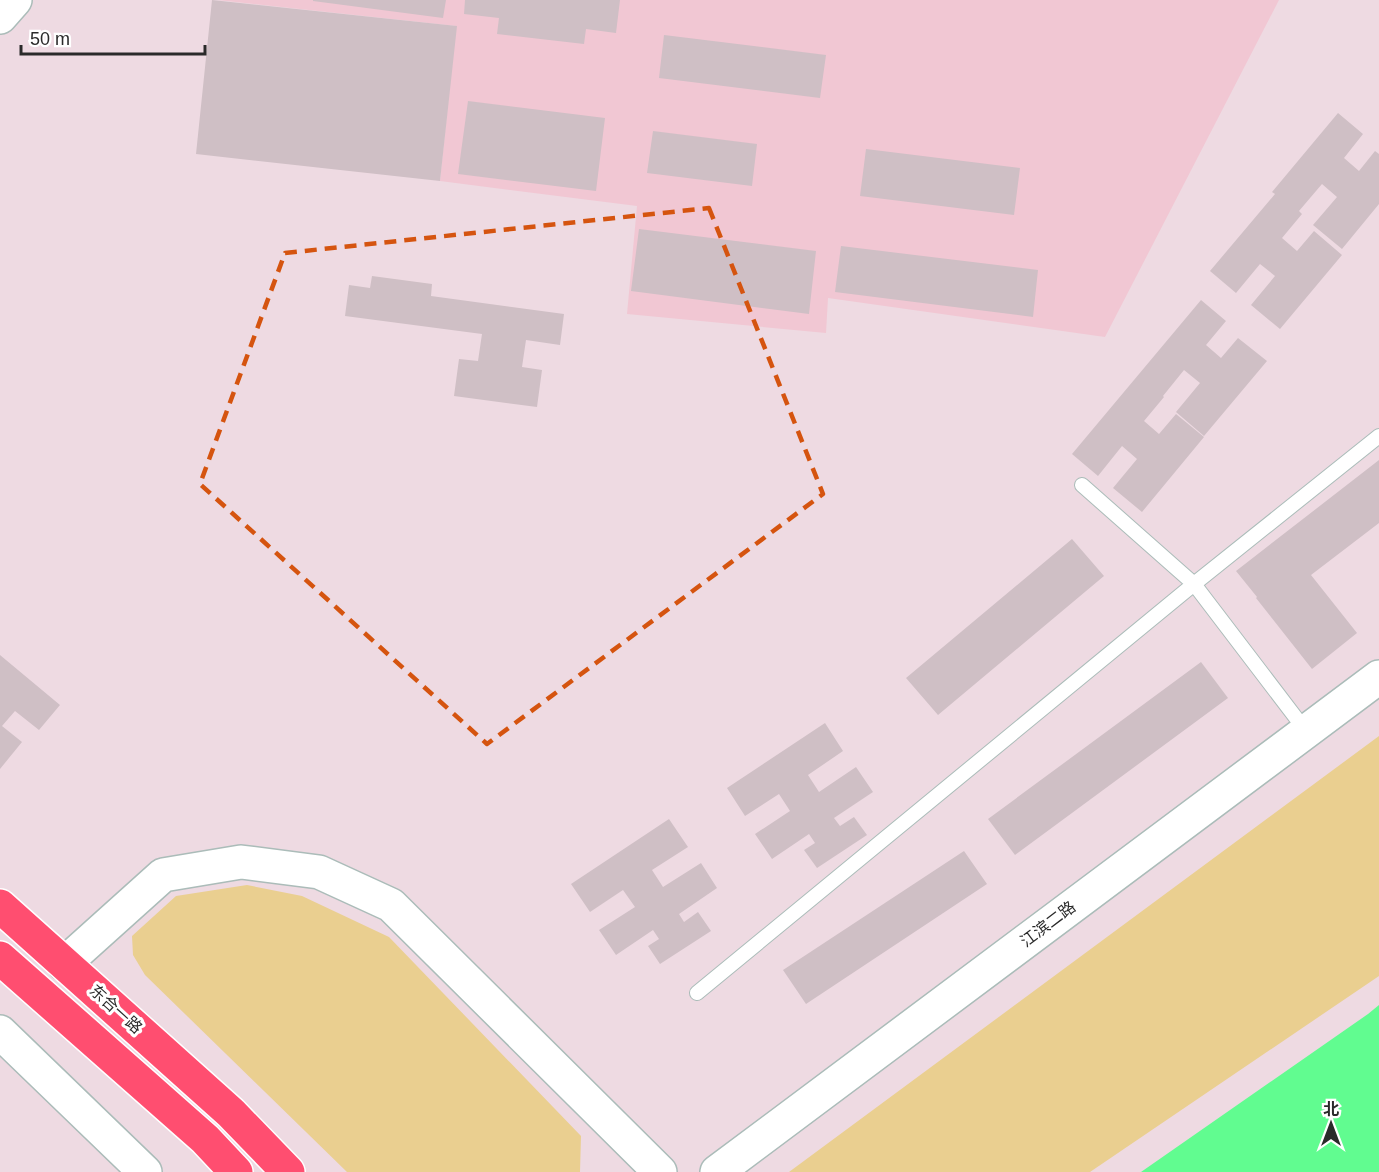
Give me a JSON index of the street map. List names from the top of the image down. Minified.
{"streets":{"main road":["江滨二路","东合一路"]},"scale_bar":"50 m","north":"top"}
